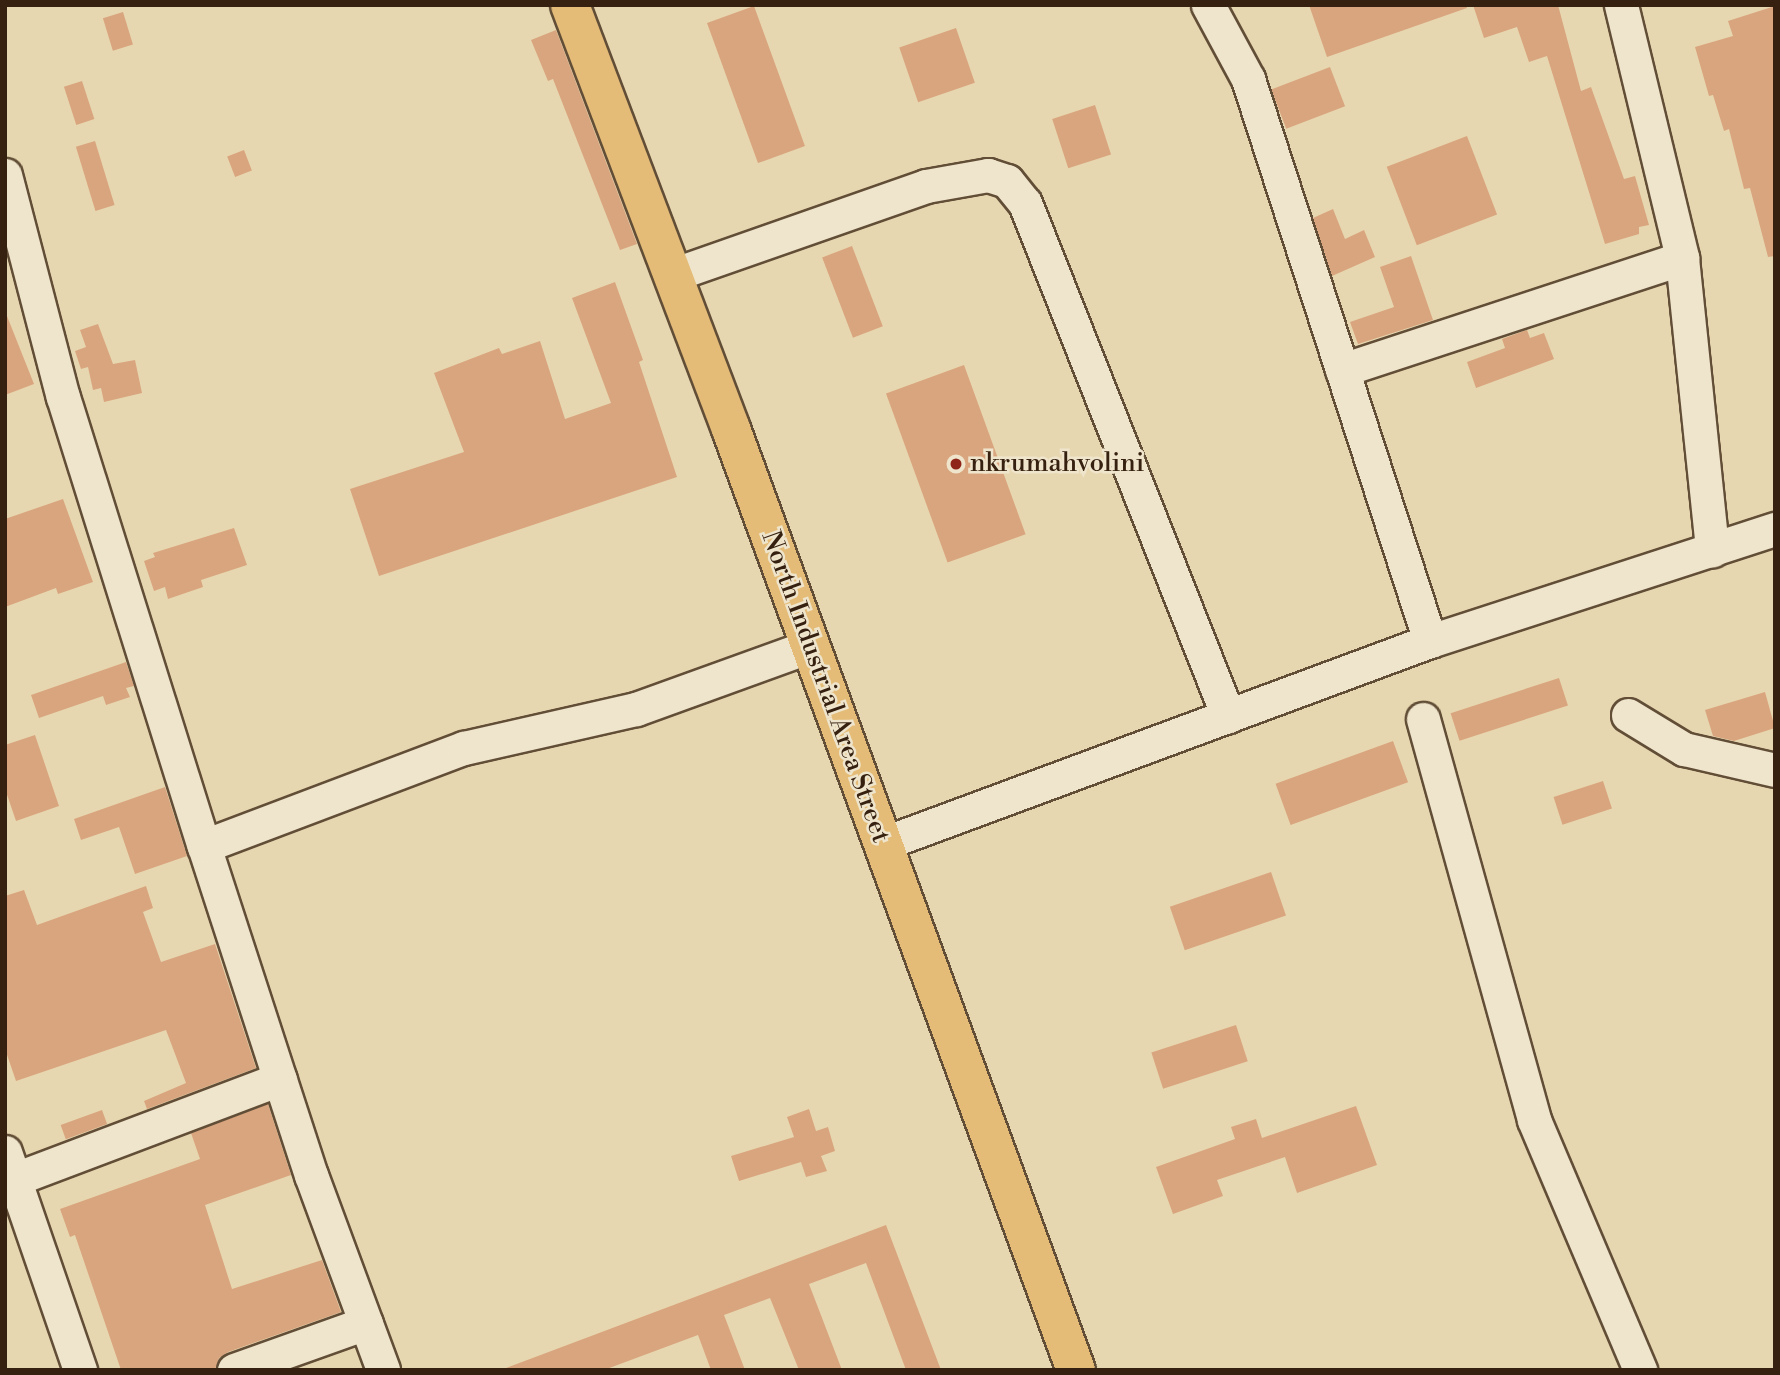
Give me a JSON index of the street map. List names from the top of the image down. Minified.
{"streets":{"main road":["North Industrial Area Street"]},"places":["nkrumahvolini"]}
